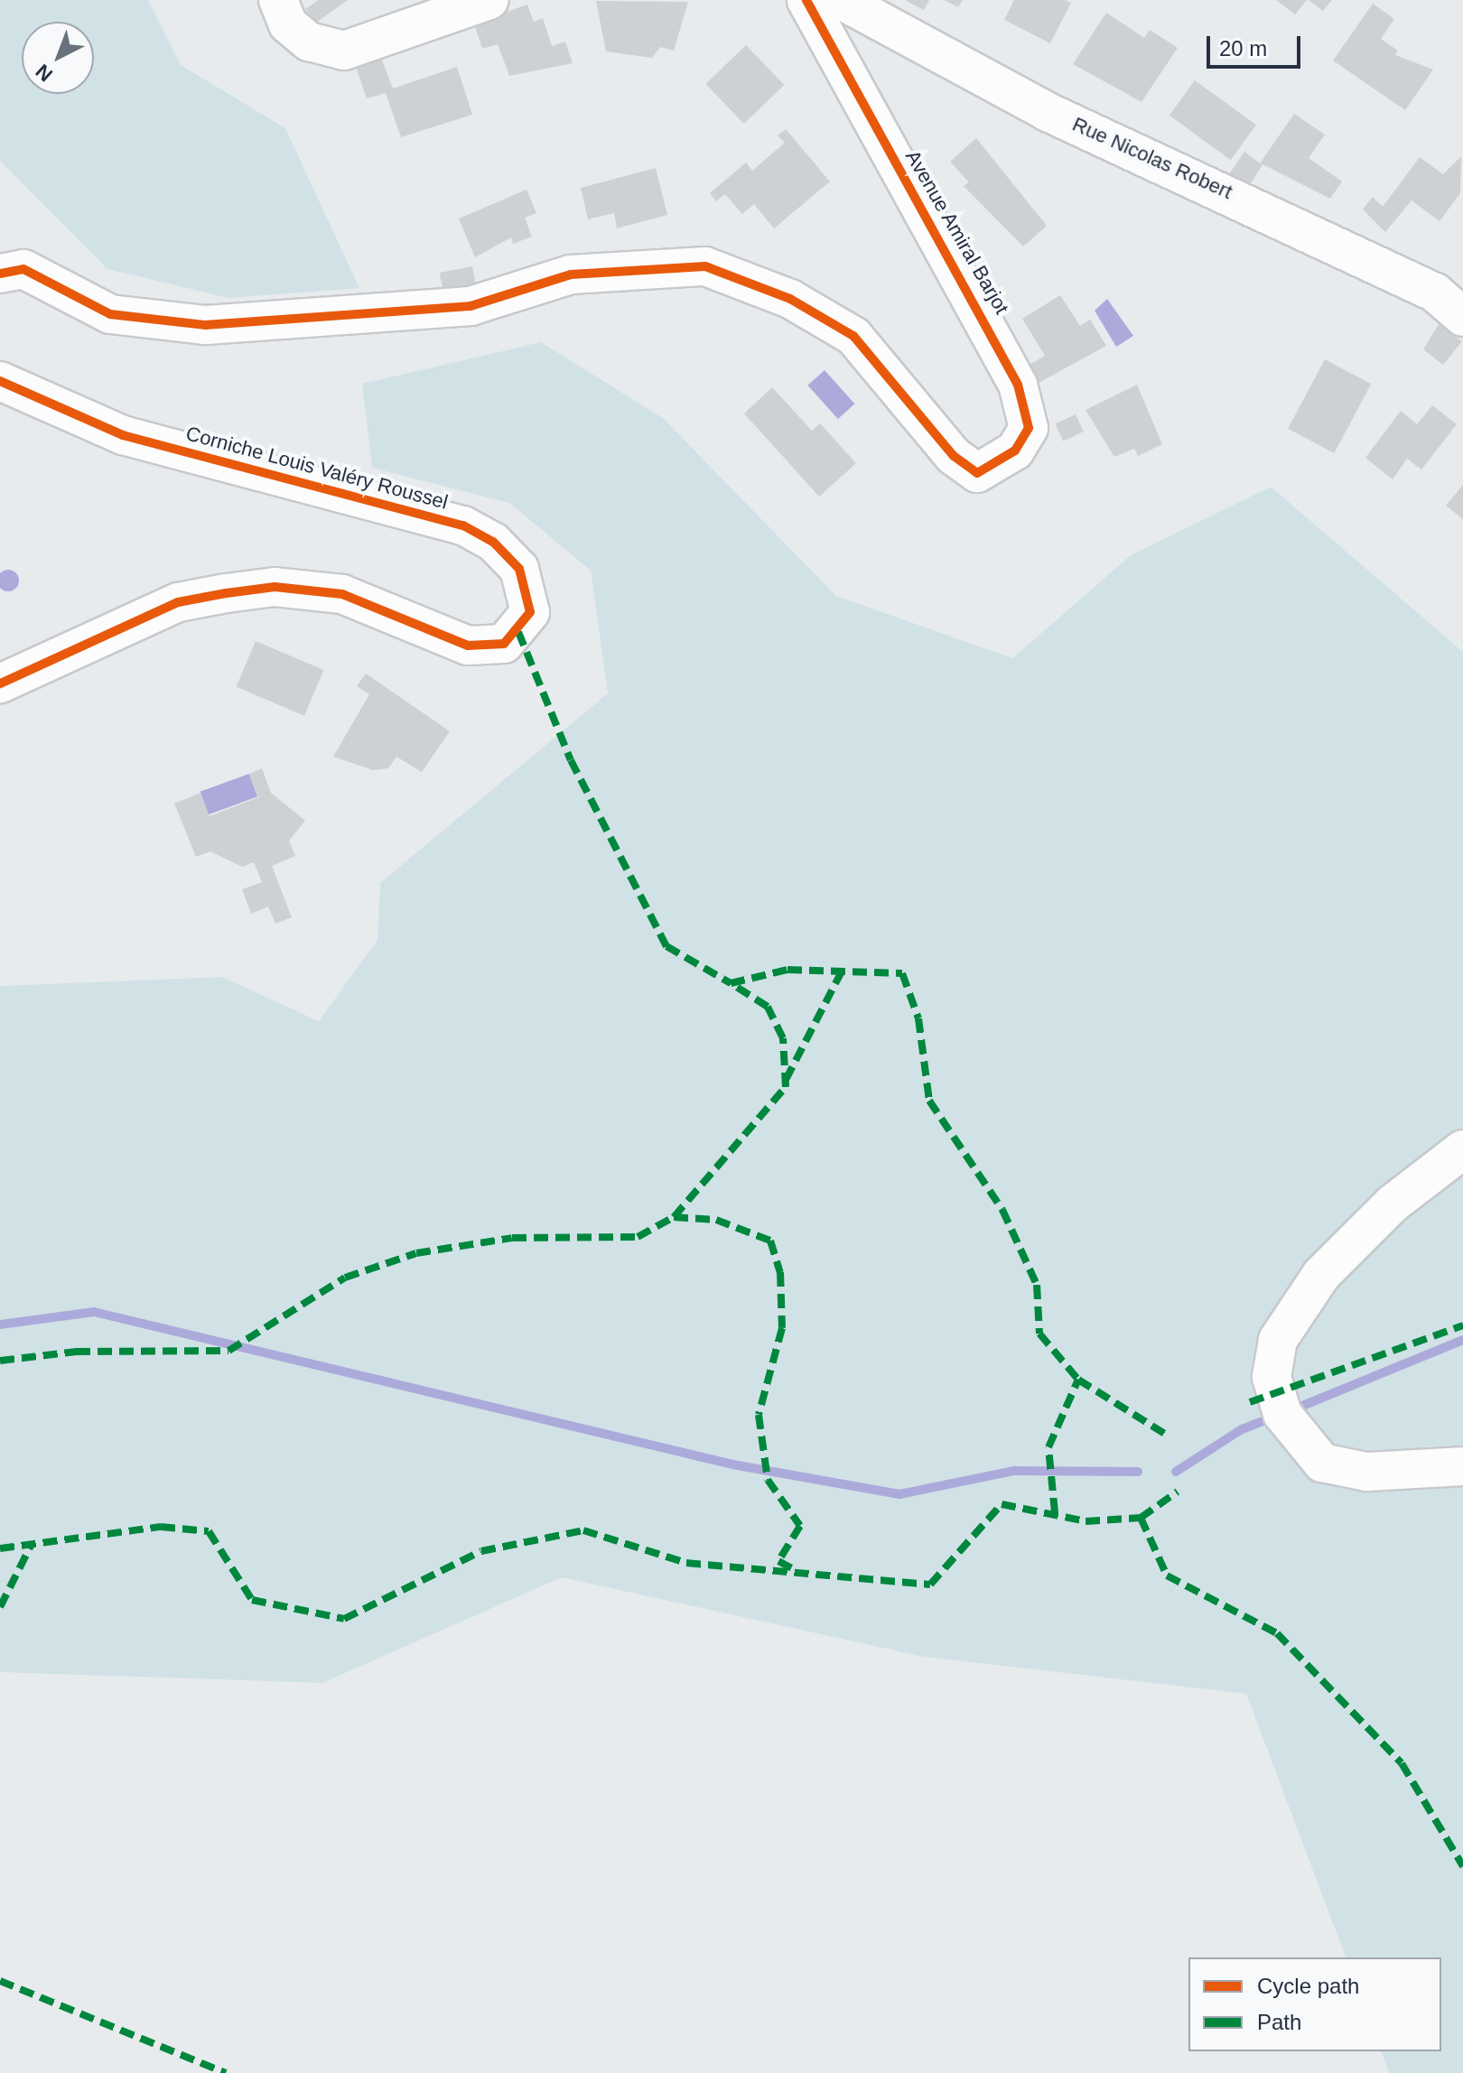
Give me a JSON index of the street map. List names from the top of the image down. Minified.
{"streets":{"street":["Rue Nicolas Robert","Avenue Amiral Barjot","Corniche Louis Valéry Roussel"]},"legend":["Cycle path","Path"],"scale_bar":"20 m","north":"bottom left"}
